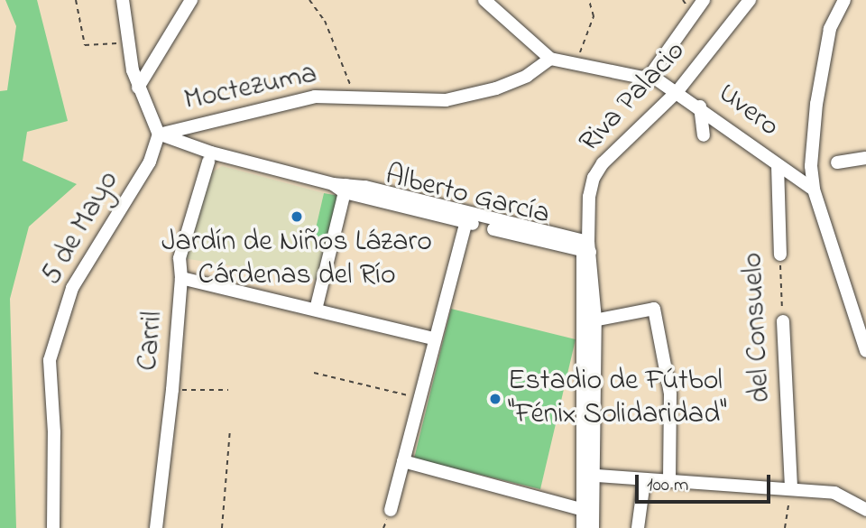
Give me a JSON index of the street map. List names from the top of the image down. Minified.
{"streets":{"street":["Moctezuma","Riva Palacio","Uvero","Alberto García","5 de Mayo","del Consuelo","Carril"]},"crossings":[["Moctezuma","Alberto García"],["Moctezuma","5 de Mayo"],["Riva Palacio","Uvero"],["Riva Palacio","Alberto García"],["Uvero","del Consuelo"],["Alberto García","5 de Mayo"]],"places":["Jardín de Niños Lázaro Cárdenas del Río","Estadio de Fútbol \"Fénix Solidaridad\""],"scale_bar":"100 m"}
